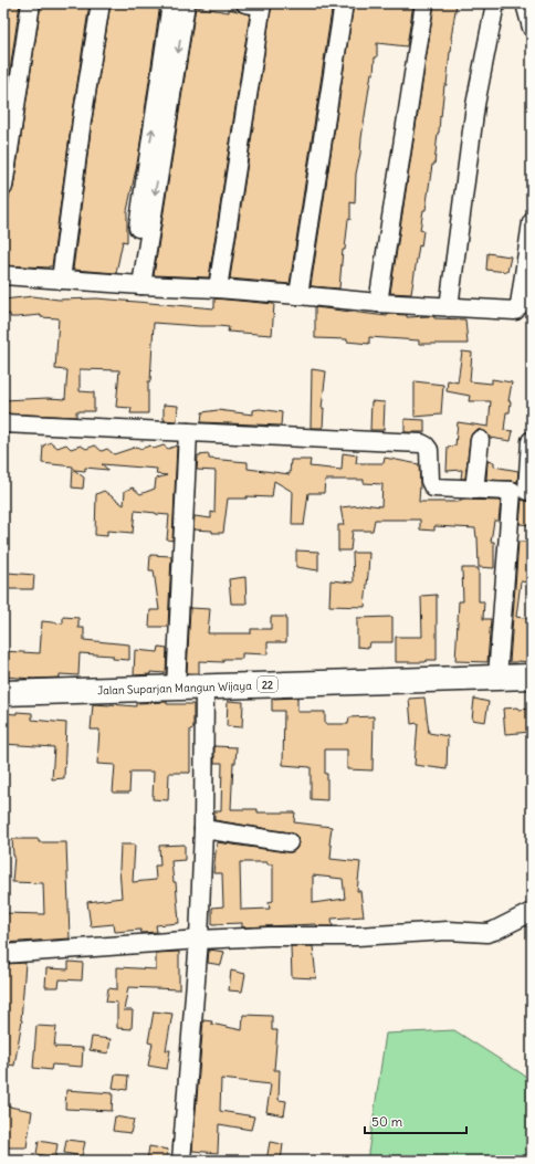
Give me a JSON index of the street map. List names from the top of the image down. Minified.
{"streets":{"highway":["22","Jalan Suparjan Mangun Wijaya"]},"scale_bar":"50 m"}
